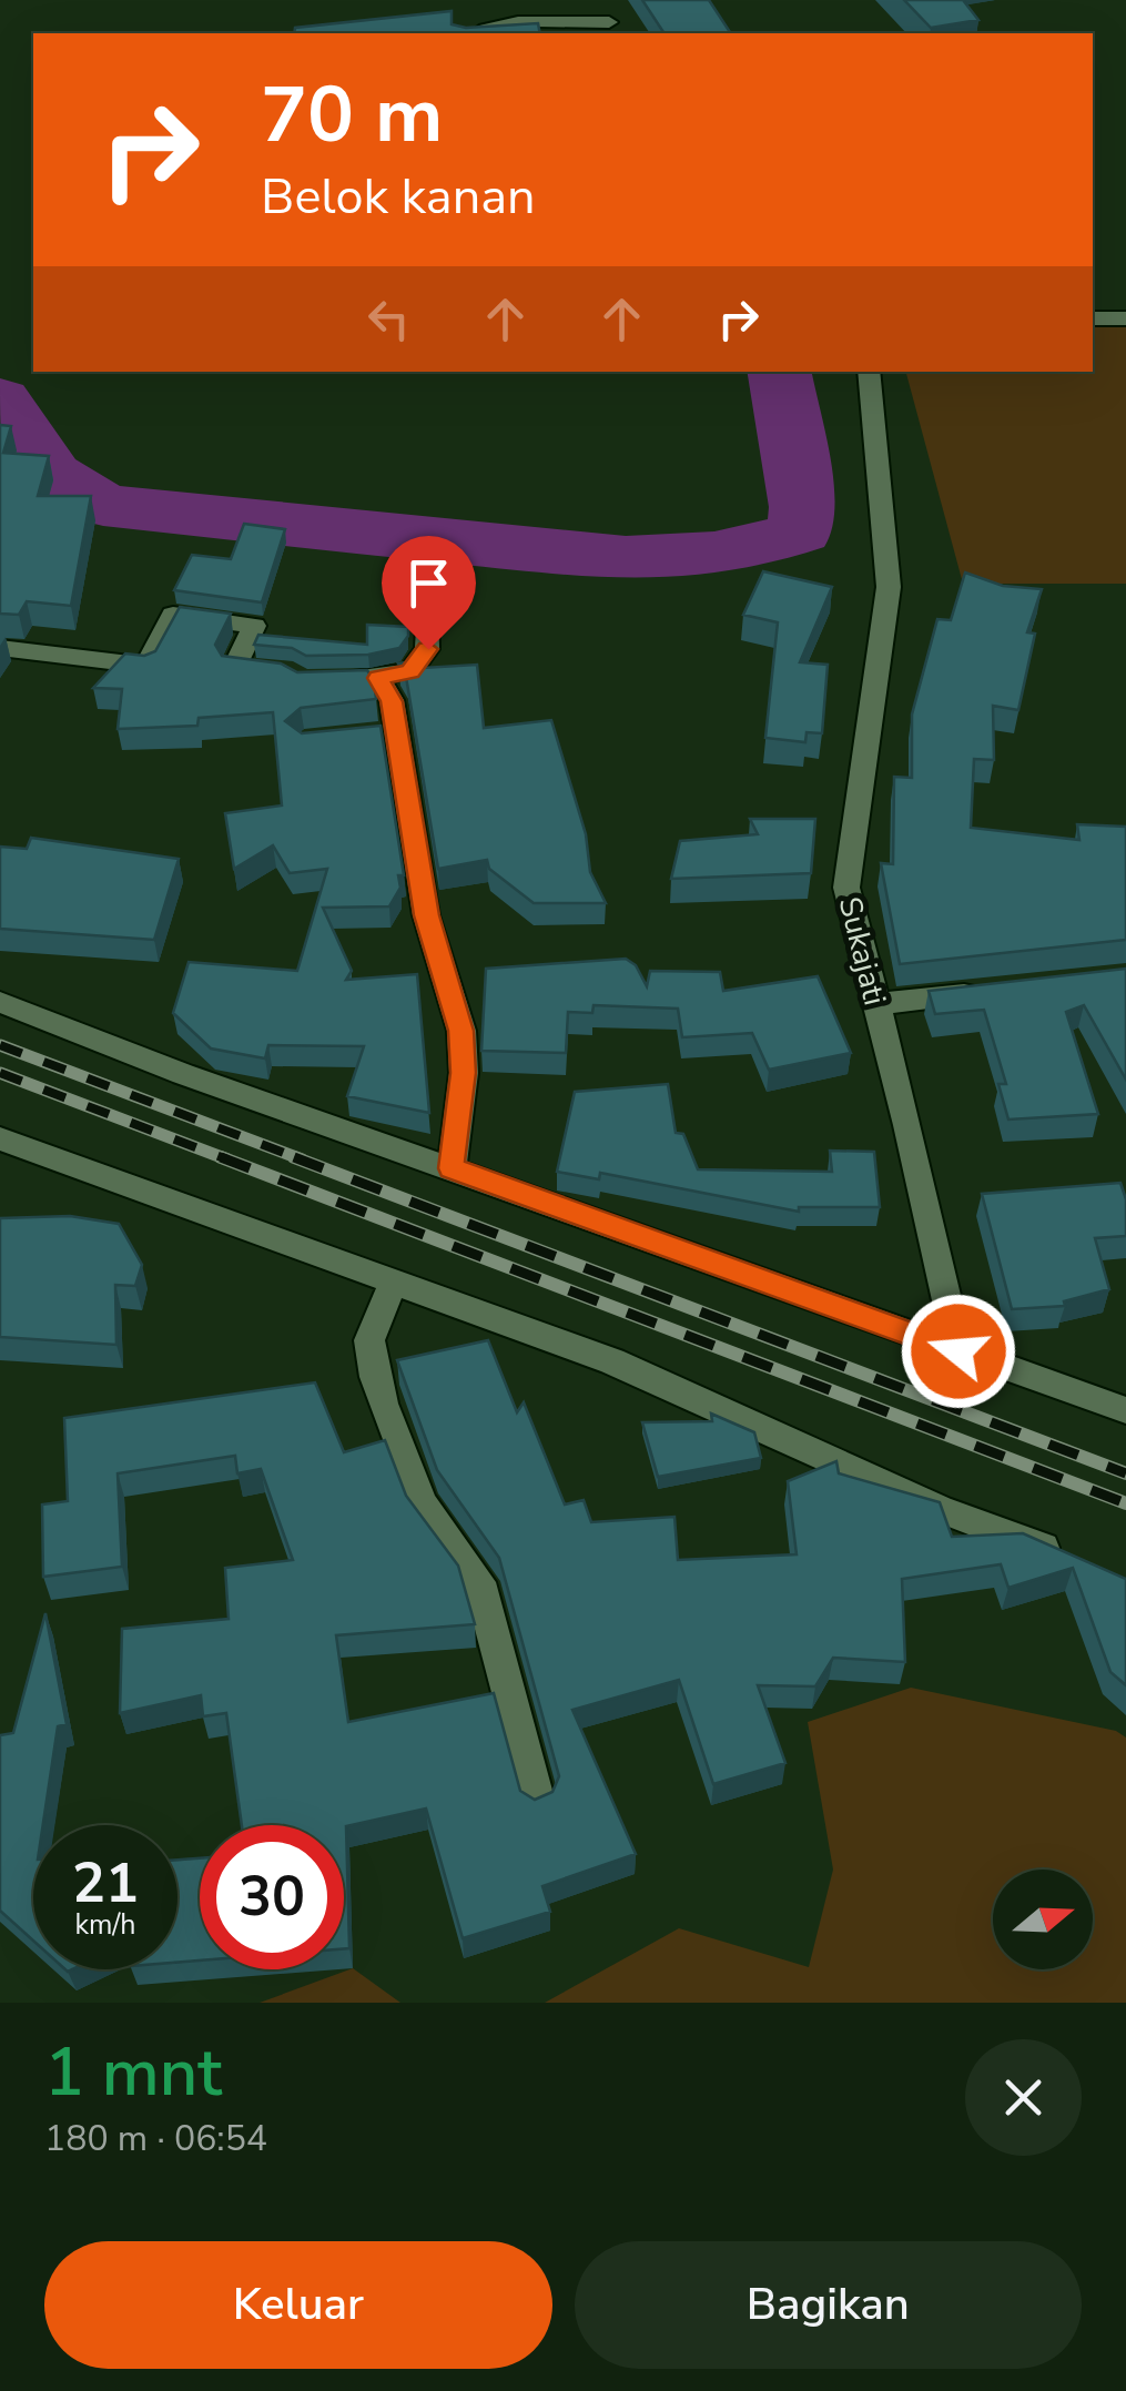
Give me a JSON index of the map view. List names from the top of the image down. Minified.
{"streets":{"street":["Sukajati"]},"north":"right","page":{"turn":["70 m","Belok kanan"],"speed":"21 km/h","limit":"30","heading":["1 mnt","180 m · 06:54"],"buttons":["Keluar","Bagikan"]}}
